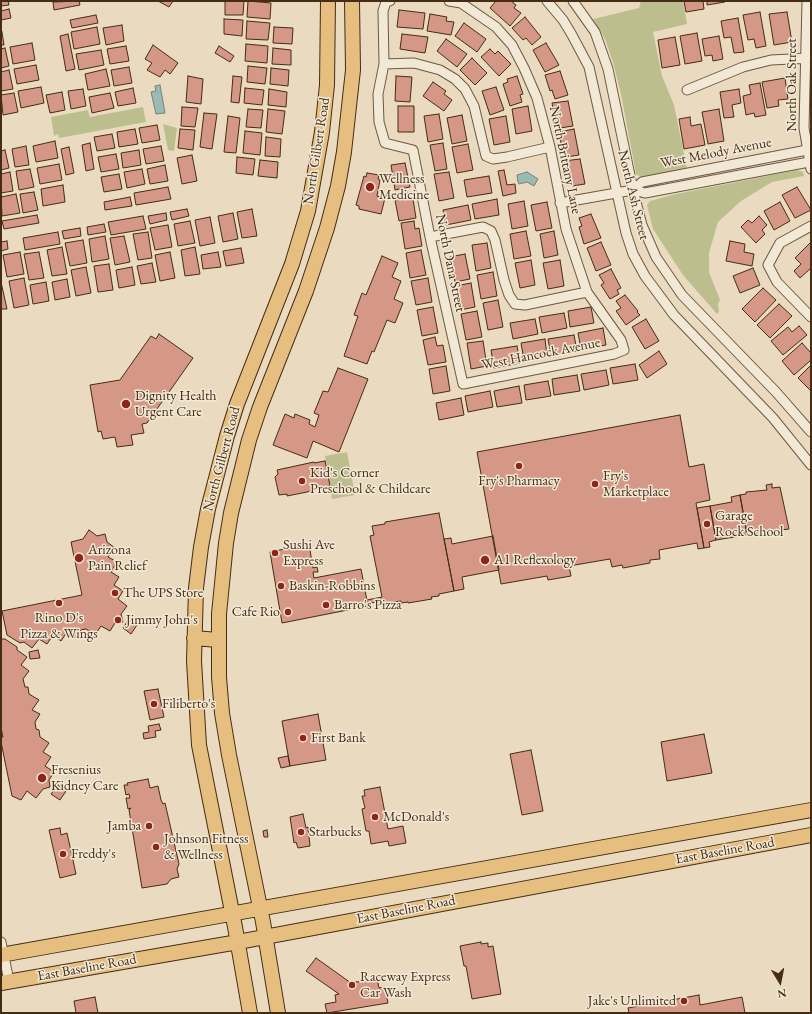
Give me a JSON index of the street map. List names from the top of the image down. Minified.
{"streets":{"main road":["North Gilbert Road","East Baseline Road"],"street":["North Oak Street","West Melody Avenue","North Brittany Lane","North Ash Street","North Dana Street","West Hancock Avenue"]},"crossings":[["North Oak Street","West Melody Avenue"],["North Gilbert Road","East Baseline Road"],["West Melody Avenue","North Brittany Lane"],["West Melody Avenue","North Ash Street"],["North Brittany Lane","West Hancock Avenue"],["North Dana Street","West Hancock Avenue"]],"places":["Wellness Medicine","Dignity Health Urgent Care","Fry's Pharmacy","Kid's Corner Preschool & Childcare","Fry's Marketplace","Garage Rock School","Sushi Ave Express","Arizona Pain Relief","A1 Reflexology","Baskin-Robbins","The UPS Store","Rino D's Pizza & Wings","Barro's Pizza","Cafe Rio","Jimmy John's","Filiberto's","First Bank","Fresenius Kidney Care","McDonald's","Jamba","Starbucks","Johnson Fitness & Wellness","Freddy's","Raceway Express Car Wash","Jake's Unlimited"],"north":"bottom"}
